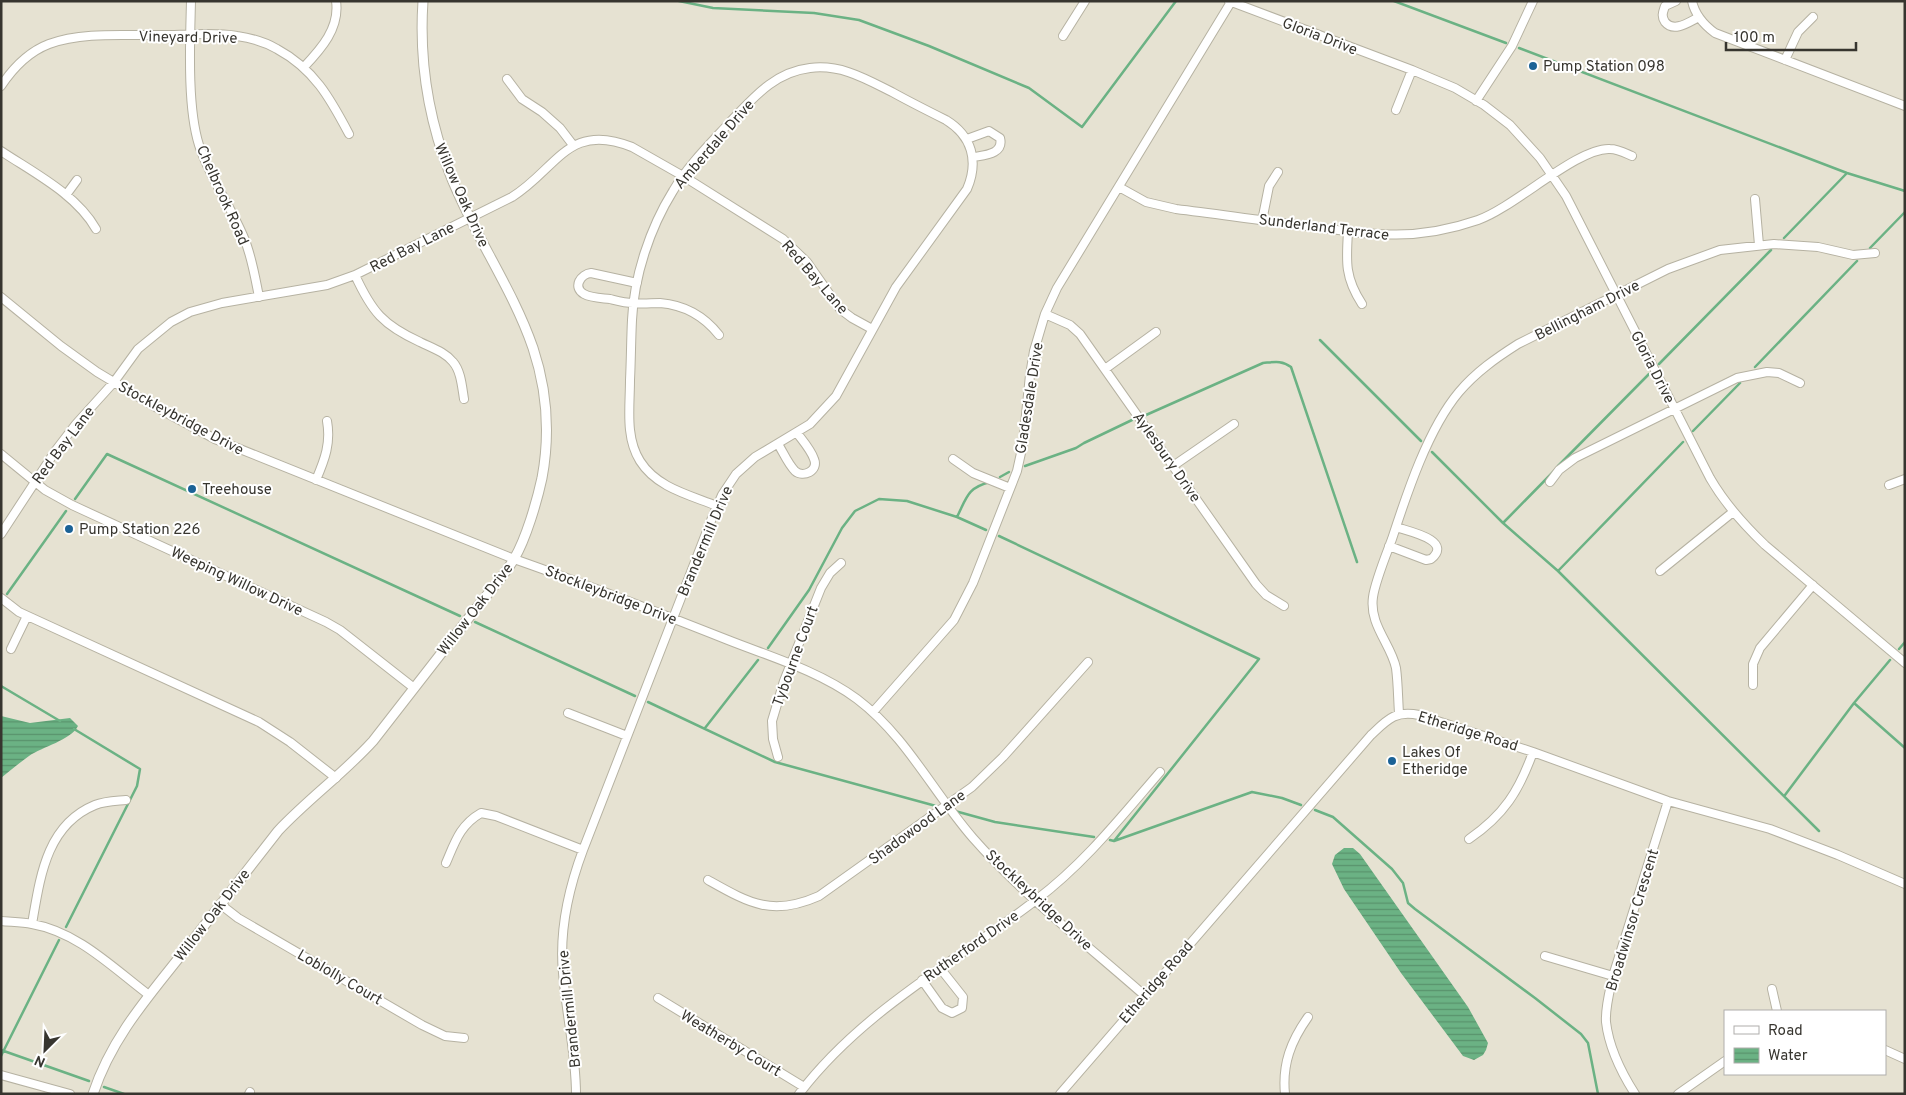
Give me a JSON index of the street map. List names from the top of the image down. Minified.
{"streets":{"street":["Gloria Drive","Vineyard Drive","Amberdale Drive","Chelbrook Road","Willow Oak Drive","Sunderland Terrace","Red Bay Lane","Bellingham Drive","Gladesdale Drive","Stockleybridge Drive","Aylesbury Drive","Brandermill Drive","Weeping Willow Drive","Tybourne Court","Etheridge Road","Shadowood Lane","Broadwinsor Crescent","Rutherford Drive","Loblolly Court","Weatherby Court"]},"crossings":[["Gloria Drive","Sunderland Terrace"],["Gloria Drive","Bellingham Drive"],["Gloria Drive","Gladesdale Drive"],["Vineyard Drive","Chelbrook Road"],["Amberdale Drive","Red Bay Lane"],["Amberdale Drive","Brandermill Drive"],["Chelbrook Road","Red Bay Lane"],["Willow Oak Drive","Red Bay Lane"],["Willow Oak Drive","Stockleybridge Drive"],["Willow Oak Drive","Weeping Willow Drive"],["Willow Oak Drive","Loblolly Court"],["Sunderland Terrace","Gladesdale Drive"],["Red Bay Lane","Stockleybridge Drive"],["Red Bay Lane","Brandermill Drive"],["Red Bay Lane","Weeping Willow Drive"],["Bellingham Drive","Etheridge Road"],["Gladesdale Drive","Stockleybridge Drive"],["Gladesdale Drive","Aylesbury Drive"],["Stockleybridge Drive","Brandermill Drive"],["Stockleybridge Drive","Tybourne Court"],["Stockleybridge Drive","Etheridge Road"],["Stockleybridge Drive","Shadowood Lane"],["Stockleybridge Drive","Rutherford Drive"],["Etheridge Road","Broadwinsor Crescent"],["Rutherford Drive","Weatherby Court"]],"places":["Pump Station 098","Treehouse","Pump Station 226","Lakes Of Etheridge"],"legend":["Road","Water"],"scale_bar":"100 m","north":"bottom left"}
